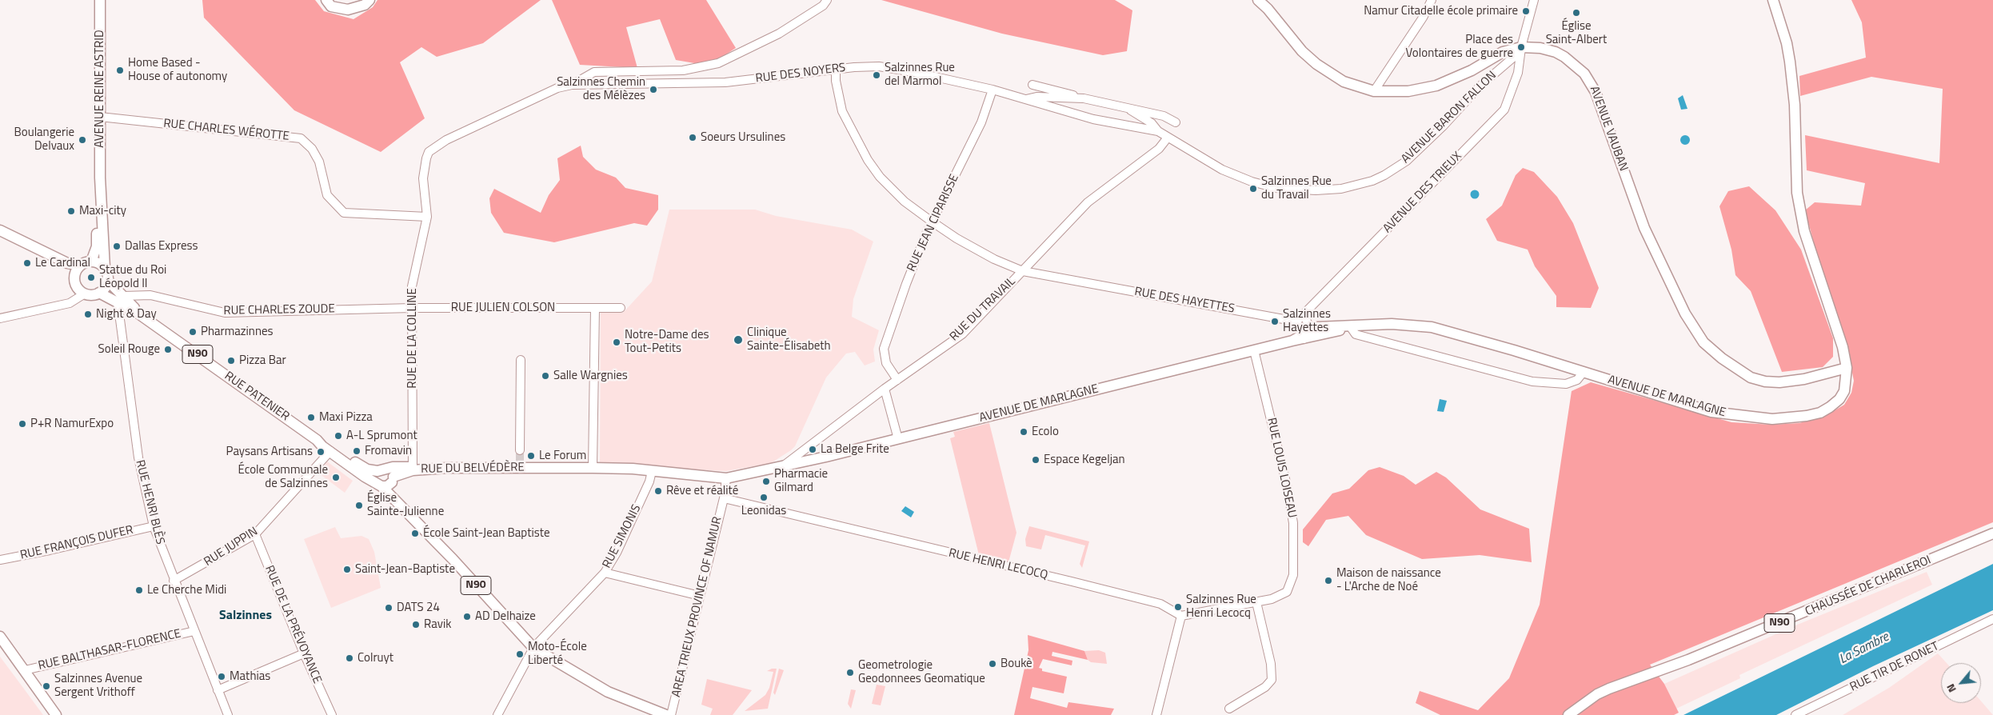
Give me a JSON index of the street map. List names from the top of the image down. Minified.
{"streets":{"main road":["AVENUE REINE ASTRID","AVENUE VAUBAN","N90","RUE PATENIER","AVENUE DE MARLAGNE","RUE DU BELVÉDÈRE","CHAUSSÉE DE CHARLEROI"],"street":["RUE DES NOYERS","AVENUE BARON FALLON","RUE CHARLES WÉROTTE","AVENUE DES TRIEUX","RUE JEAN CIPARISSE","RUE DES HAYETTES","RUE JULIEN COLSON","RUE DU TRAVAIL","RUE CHARLES ZOUDE","RUE DE LA COLLINE","RUE LOUIS LOISEAU","RUE HENRI BLÈS","RUE SIMONIS","RUE FRANÇOIS DUFER","RUE JUPPIN","RUE HENRI LECOCQ","AREA TRIEUX PROVINCE OF NAMUR","RUE DE LA PRÉVOYANCE","RUE BALTHASAR-FLORENCE","RUE TIR DE RONET"]},"crossings":[["RUE DES NOYERS","AVENUE BARON FALLON"],["RUE DES NOYERS","RUE JEAN CIPARISSE"],["RUE DES NOYERS","RUE DES HAYETTES"],["RUE DES NOYERS","RUE DU TRAVAIL"],["RUE DES NOYERS","RUE DE LA COLLINE"],["AVENUE REINE ASTRID","RUE CHARLES WÉROTTE"],["AVENUE REINE ASTRID","N90"],["AVENUE REINE ASTRID","RUE PATENIER"],["AVENUE BARON FALLON","AVENUE VAUBAN"],["AVENUE BARON FALLON","AVENUE DES TRIEUX"],["AVENUE BARON FALLON","RUE DU TRAVAIL"],["AVENUE VAUBAN","AVENUE DES TRIEUX"],["AVENUE VAUBAN","AVENUE DE MARLAGNE"],["RUE CHARLES WÉROTTE","RUE DE LA COLLINE"],["AVENUE DES TRIEUX","RUE DES HAYETTES"],["RUE JEAN CIPARISSE","RUE DES HAYETTES"],["RUE JEAN CIPARISSE","RUE DU TRAVAIL"],["RUE DES HAYETTES","RUE DU TRAVAIL"],["RUE JULIEN COLSON","RUE CHARLES ZOUDE"],["RUE JULIEN COLSON","RUE DE LA COLLINE"],["RUE DU TRAVAIL","AVENUE DE MARLAGNE"],["RUE CHARLES ZOUDE","RUE DE LA COLLINE"],["RUE CHARLES ZOUDE","RUE PATENIER"],["RUE CHARLES ZOUDE","RUE HENRI BLÈS"],["RUE DE LA COLLINE","RUE DU BELVÉDÈRE"],["N90","RUE PATENIER"],["N90","RUE DU BELVÉDÈRE"],["N90","RUE SIMONIS"],["RUE PATENIER","RUE DU BELVÉDÈRE"],["RUE PATENIER","RUE HENRI BLÈS"],["RUE PATENIER","RUE JUPPIN"],["AVENUE DE MARLAGNE","RUE LOUIS LOISEAU"],["AVENUE DE MARLAGNE","RUE DU BELVÉDÈRE"],["AVENUE DE MARLAGNE","AREA TRIEUX PROVINCE OF NAMUR"],["RUE DU BELVÉDÈRE","RUE SIMONIS"],["RUE DU BELVÉDÈRE","AREA TRIEUX PROVINCE OF NAMUR"],["RUE HENRI BLÈS","RUE FRANÇOIS DUFER"],["RUE HENRI BLÈS","RUE JUPPIN"],["RUE HENRI BLÈS","RUE BALTHASAR-FLORENCE"],["RUE JUPPIN","RUE DE LA PRÉVOYANCE"],["RUE HENRI LECOCQ","AREA TRIEUX PROVINCE OF NAMUR"]],"districts":["Salzinnes"],"water":["La Sambre"],"places":["Namur Citadelle école primaire","Église Saint-Albert","Place des Volontaires de guerre","Home Based - House of autonomy","Salzinnes Rue del Marmol","Salzinnes Chemin des Mélèzes","Soeurs Ursulines","Boulangerie Delvaux","Salzinnes Rue du Travail","Maxi-city","Dallas Express","Le Cardinal","Statue du Roi Léopold II","Night & Day","Salzinnes Hayettes","Pharmazinnes","Clinique Sainte-Élisabeth","Notre-Dame des Tout-Petits","Soleil Rouge","Pizza Bar","Salle Wargnies","Maxi Pizza","P+R NamurExpo","Ecolo","A-L Sprumont","La Belge Frite","Fromavin","Paysans Artisans","Le Forum","Espace Kegeljan","École Communale de Salzinnes","Pharmacie Gilmard","Rêve et réalité","Leonidas","Église Sainte-Julienne","École Saint-Jean Baptiste","Saint-Jean-Baptiste","Maison de naissance - L'Arche de Noé","Le Cherche Midi","Salzinnes Rue Henri Lecocq","DATS 24","AD Delhaize","Ravik","Moto-École Liberté","Colruyt","Boukè","Geometrologie Geodonnees Geomatique","Mathias","Salzinnes Avenue Sergent Vrithoff"],"north":"bottom left"}
